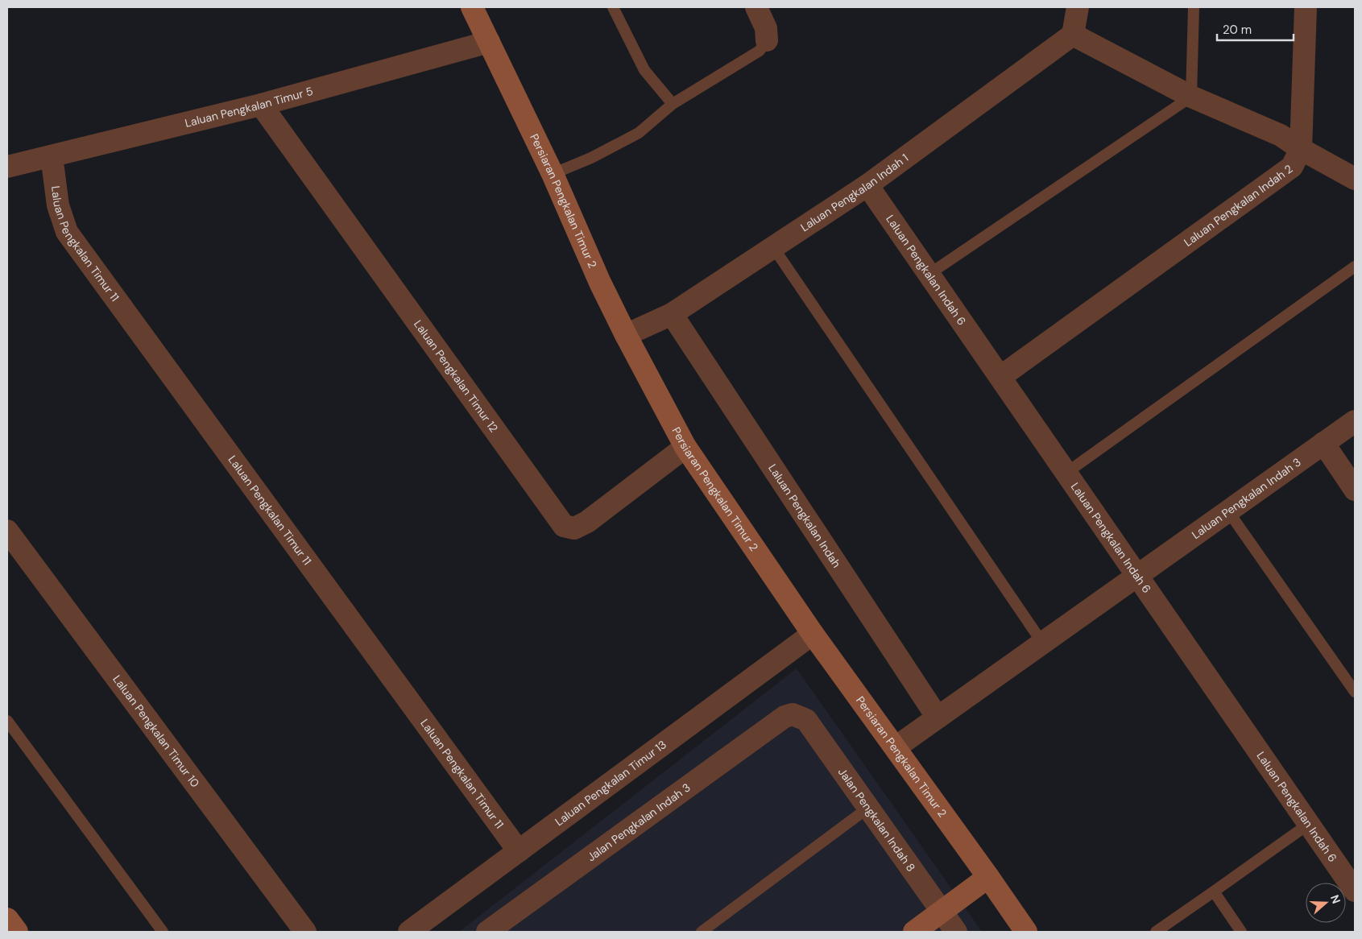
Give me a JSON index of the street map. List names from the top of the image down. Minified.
{"streets":{"street":["Laluan Pengkalan Timur 5","Laluan Pengkalan Indah 1","Persiaran Pengkalan Timur 2","Laluan Pengkalan Indah 2","Laluan Pengkalan Timur 11","Laluan Pengkalan Indah 6","Laluan Pengkalan Timur 12","Laluan Pengkalan Indah 3","Laluan Pengkalan Indah","Laluan Pengkalan Timur 10","Laluan Pengkalan Timur 13","Jalan Pengkalan Indah 8","Jalan Pengkalan Indah 3"]},"crossings":[["Laluan Pengkalan Timur 5","Persiaran Pengkalan Timur 2"],["Laluan Pengkalan Timur 5","Laluan Pengkalan Timur 11"],["Laluan Pengkalan Timur 5","Laluan Pengkalan Timur 12"],["Laluan Pengkalan Indah 1","Persiaran Pengkalan Timur 2"],["Laluan Pengkalan Indah 1","Laluan Pengkalan Indah 6"],["Laluan Pengkalan Indah 1","Laluan Pengkalan Indah"],["Persiaran Pengkalan Timur 2","Laluan Pengkalan Timur 12"],["Persiaran Pengkalan Timur 2","Laluan Pengkalan Indah 3"],["Persiaran Pengkalan Timur 2","Laluan Pengkalan Timur 13"],["Laluan Pengkalan Indah 2","Laluan Pengkalan Indah 6"],["Laluan Pengkalan Timur 11","Laluan Pengkalan Timur 13"],["Laluan Pengkalan Indah 6","Laluan Pengkalan Indah 3"],["Laluan Pengkalan Indah 3","Laluan Pengkalan Indah"],["Jalan Pengkalan Indah 8","Jalan Pengkalan Indah 3"]],"scale_bar":"20 m","north":"right"}
